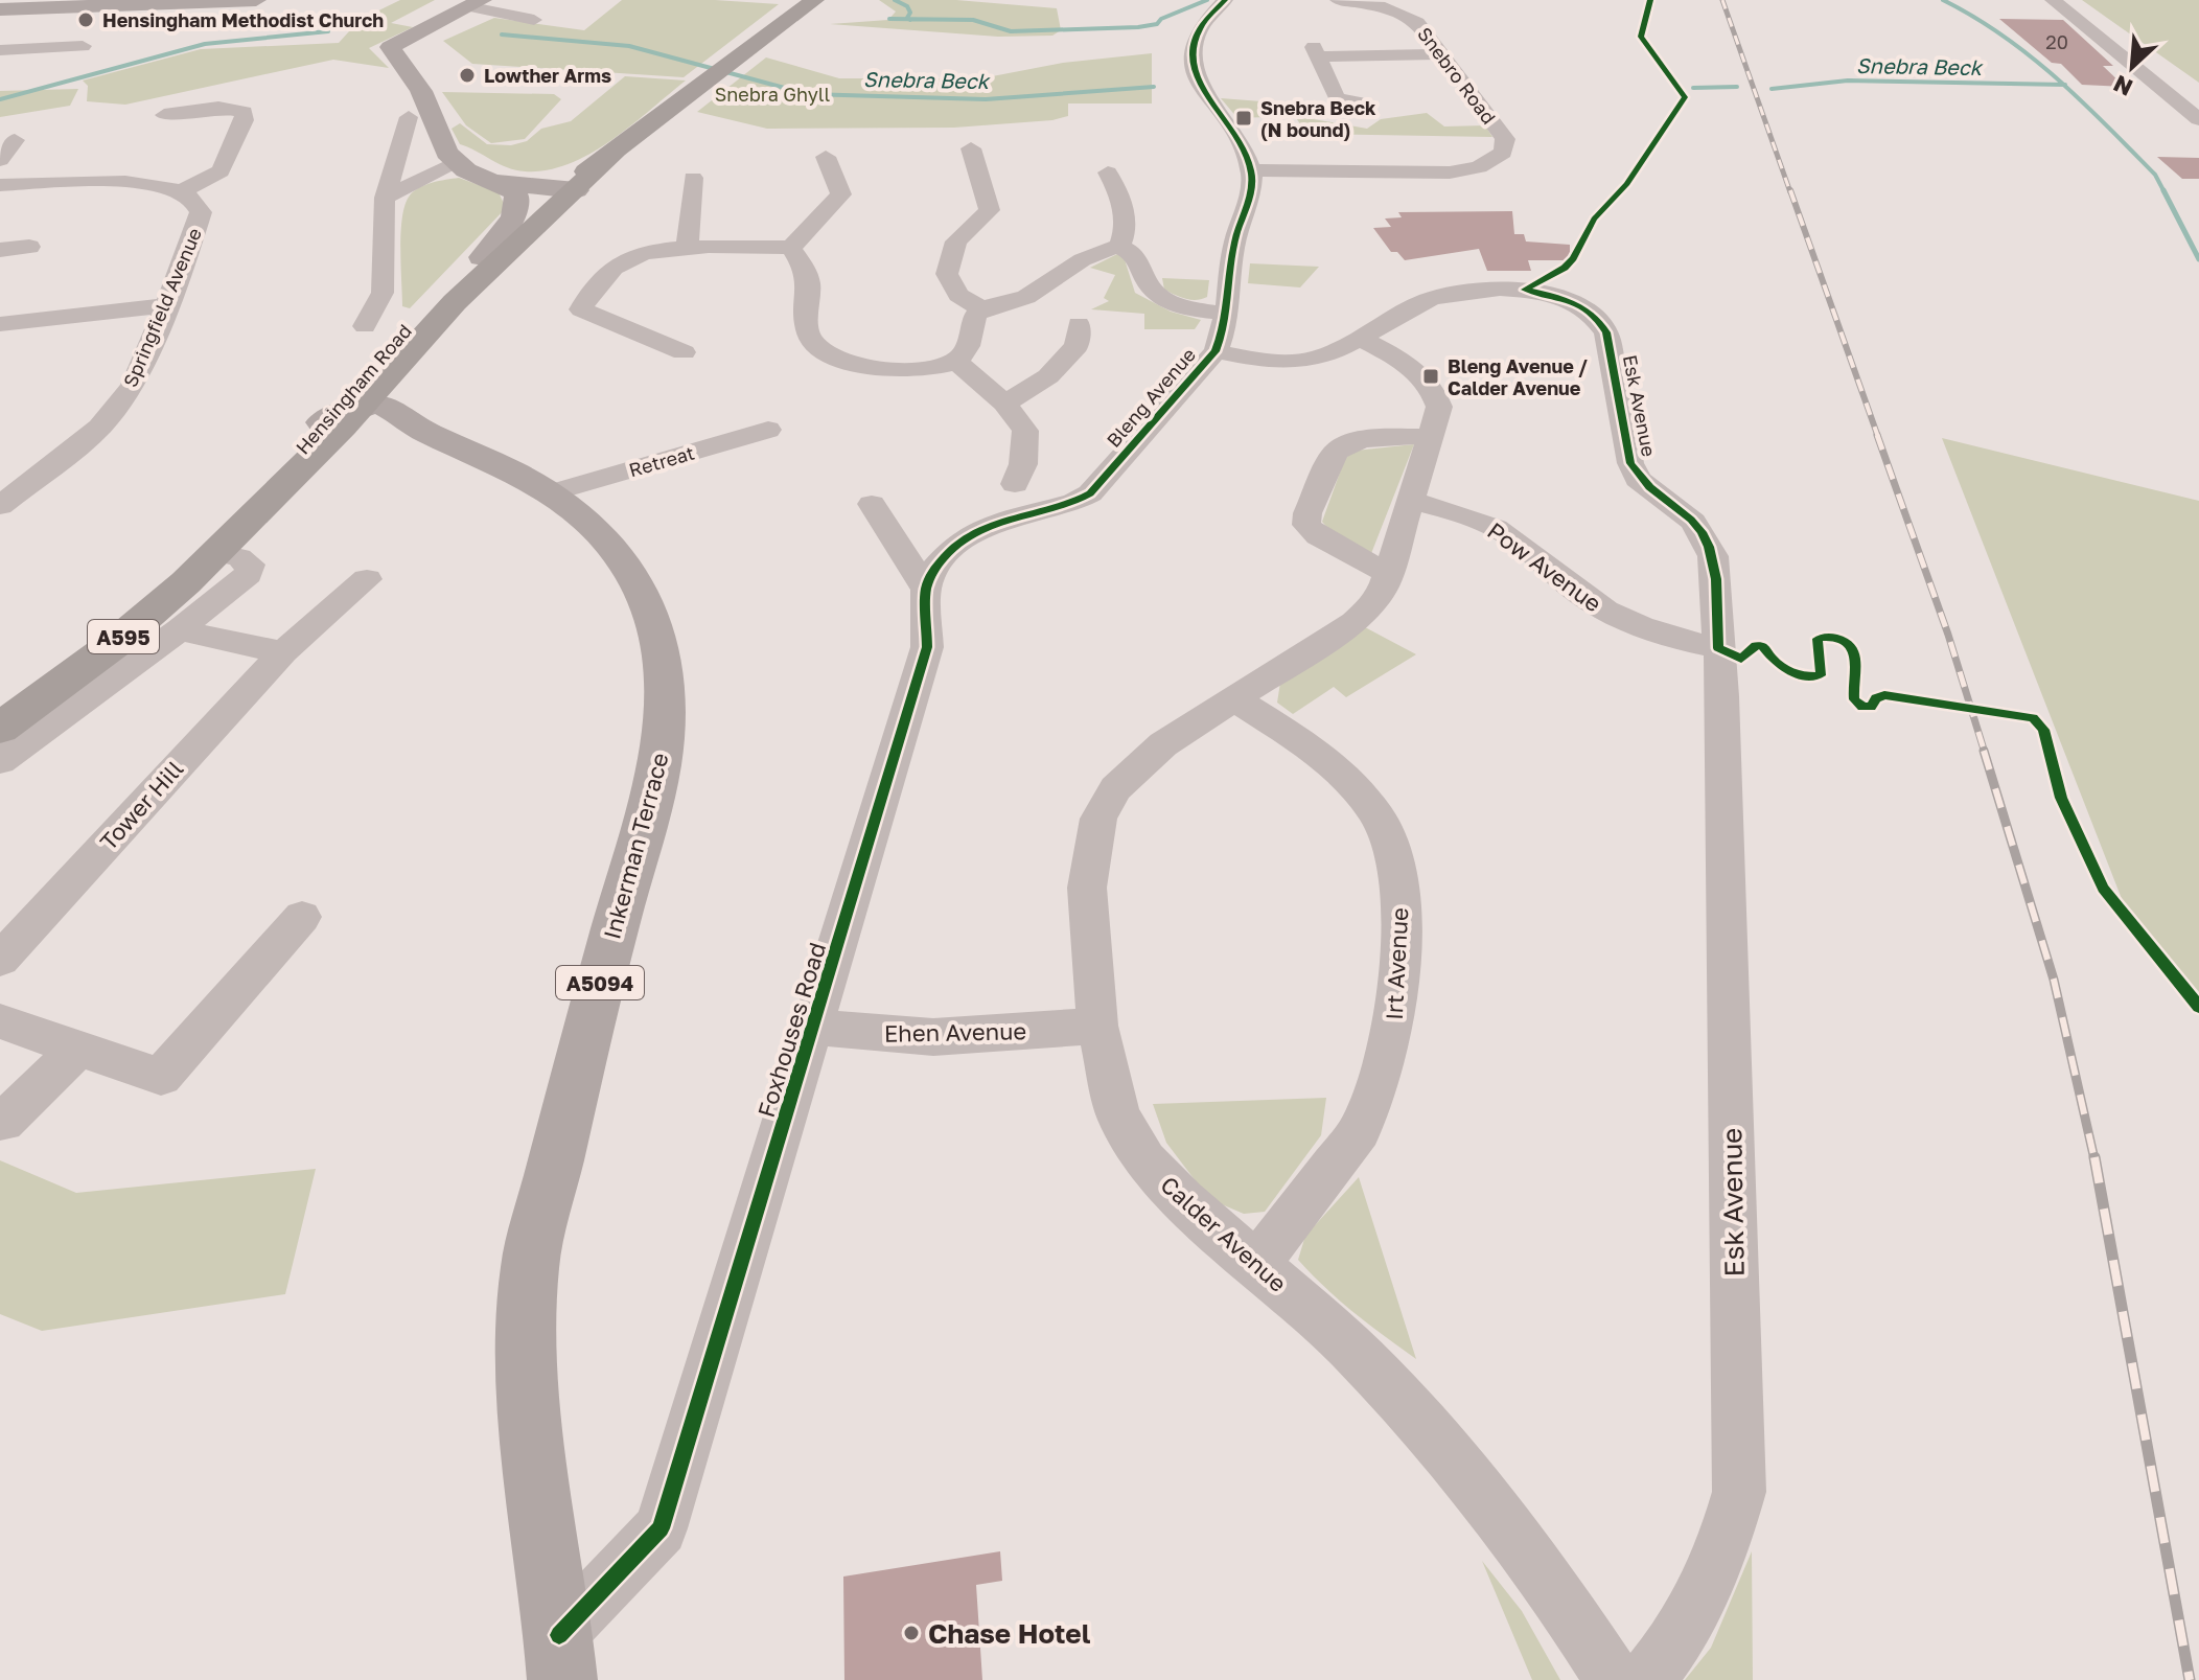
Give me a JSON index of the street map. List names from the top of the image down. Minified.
{"streets":{"highway":["Hensingham Road","A595"],"main road":["Inkerman Terrace","A5094"],"street":["Snebro Road","Springfield Avenue","Bleng Avenue","Esk Avenue","Retreat","Pow Avenue","Tower Hill","Irt Avenue","Foxhouses Road","Ehen Avenue","Calder Avenue"]},"crossings":[["Snebro Road","Bleng Avenue"],["Hensingham Road","Inkerman Terrace"],["Bleng Avenue","Esk Avenue"],["Bleng Avenue","Foxhouses Road"],["Esk Avenue","Pow Avenue"],["Esk Avenue","Calder Avenue"],["Retreat","Inkerman Terrace"],["Pow Avenue","Calder Avenue"],["Inkerman Terrace","Foxhouses Road"],["Irt Avenue","Calder Avenue"],["Foxhouses Road","Ehen Avenue"],["Ehen Avenue","Calder Avenue"]],"water":["Snebra Beck"],"parks":["Snebra Ghyll"],"places":{"other":["Hensingham Methodist Church","Lowther Arms","Chase Hotel"],"transit":["Snebra Beck (N bound)","Bleng Avenue / Calder Avenue"]},"house_numbers":["20"],"north":"bottom left"}
